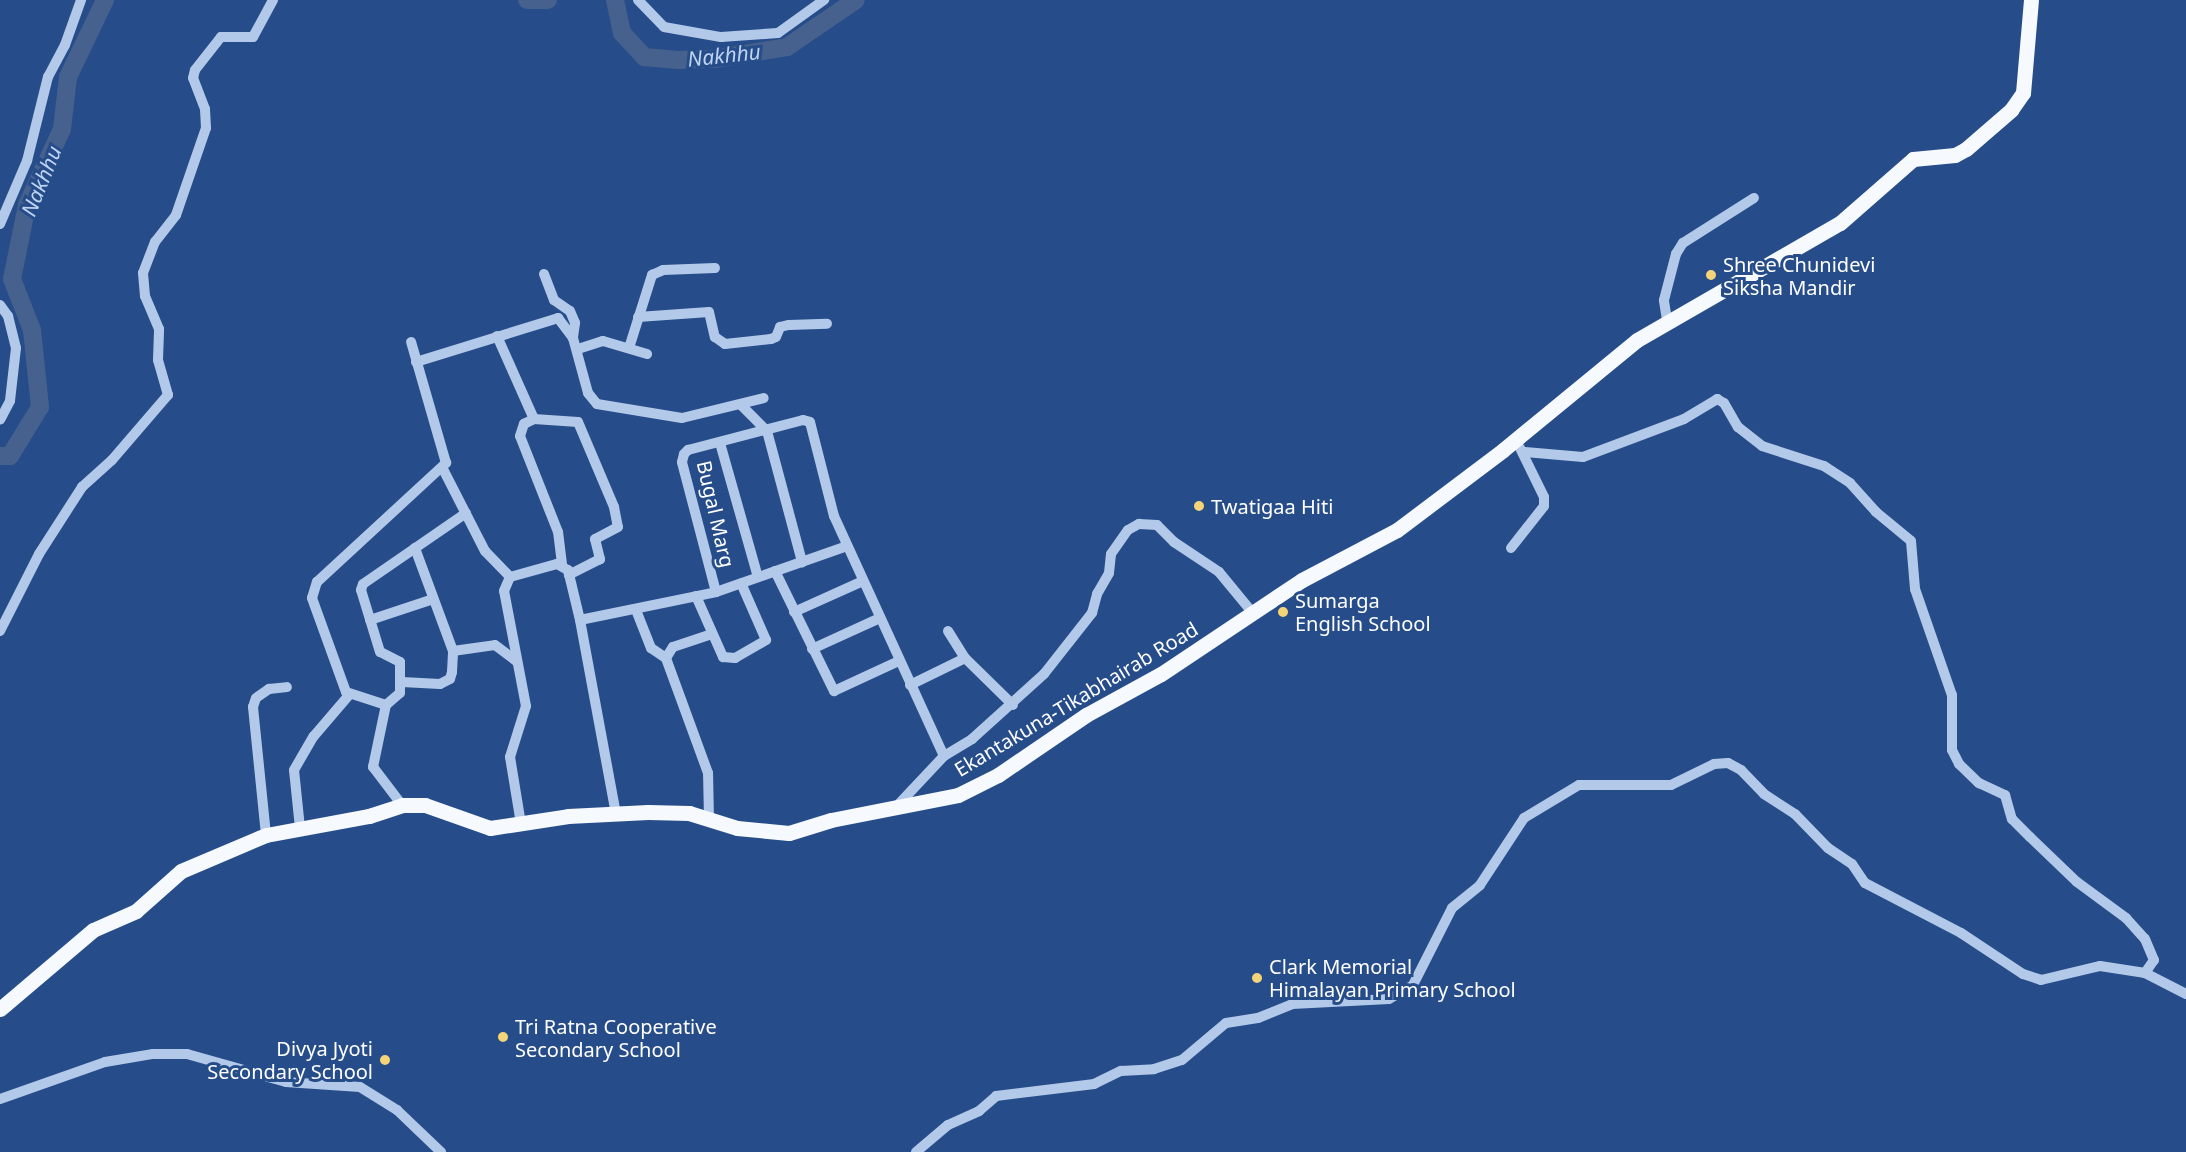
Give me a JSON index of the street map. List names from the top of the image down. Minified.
{"streets":{"main road":["Ekantakuna-Tikabhairab Road"],"street":["Bugal Marg"]},"water":["Nakhhu"],"places":["Shree Chunidevi Siksha Mandir","Twatigaa Hiti","Sumarga English School","Clark Memorial Himalayan Primary School","Tri Ratna Cooperative Secondary School","Divya Jyoti Secondary School"]}
